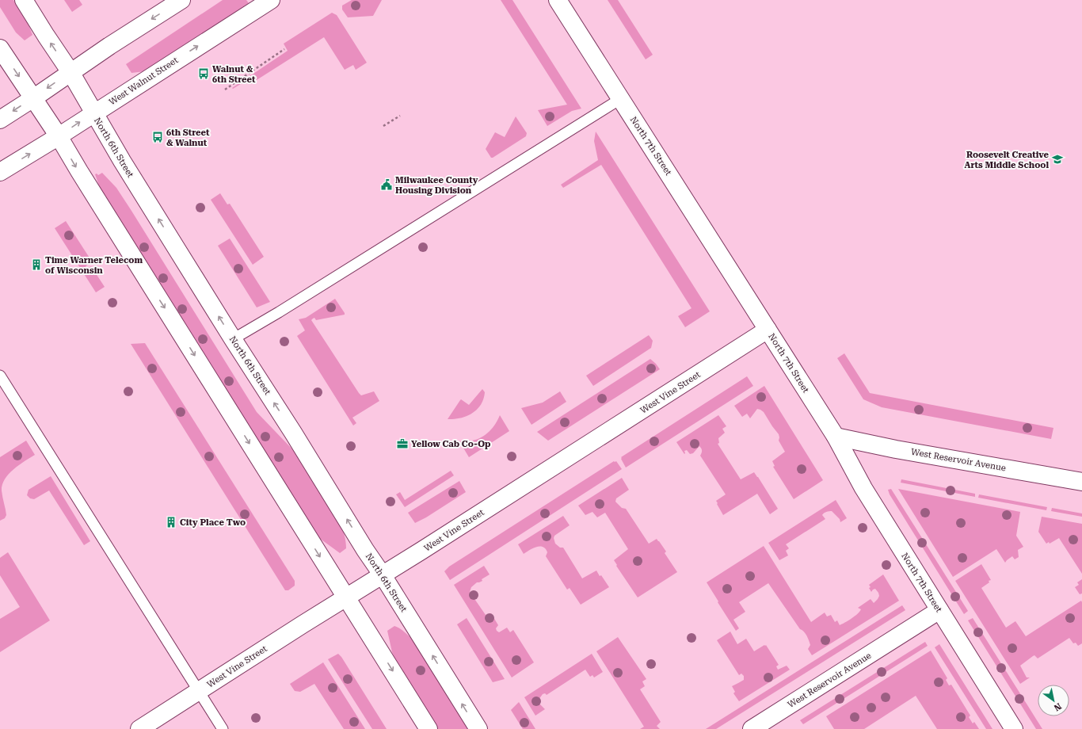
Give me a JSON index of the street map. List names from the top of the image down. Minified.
{"streets":{"main road":["West Walnut Street","North 7th Street","North 6th Street","West Vine Street","West Reservoir Avenue"]},"crossings":[["West Walnut Street","North 6th Street"],["North 7th Street","West Vine Street"],["North 7th Street","West Reservoir Avenue"],["North 6th Street","West Vine Street"]],"places":{"bus stop":["Walnut & 6th Street","6th Street & Walnut"],"school or university":["Roosevelt Creative Arts Middle School"],"public building":["Milwaukee County Housing Division"],"building":["Time Warner Telecom of Wisconsin","City Place Two"],"office":["Yellow Cab Co-Op"]},"north":"bottom right"}
